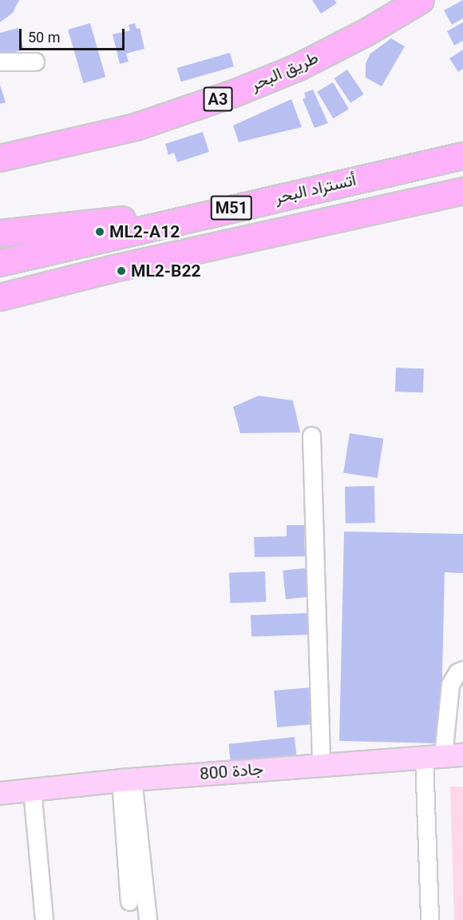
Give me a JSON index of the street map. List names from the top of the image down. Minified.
{"streets":{"highway":["طريق البحر","A3","أتستراد البحر","M51"],"main road":["جادة 800"]},"places":["ML2-A12","ML2-B22"],"scale_bar":"50 m"}
